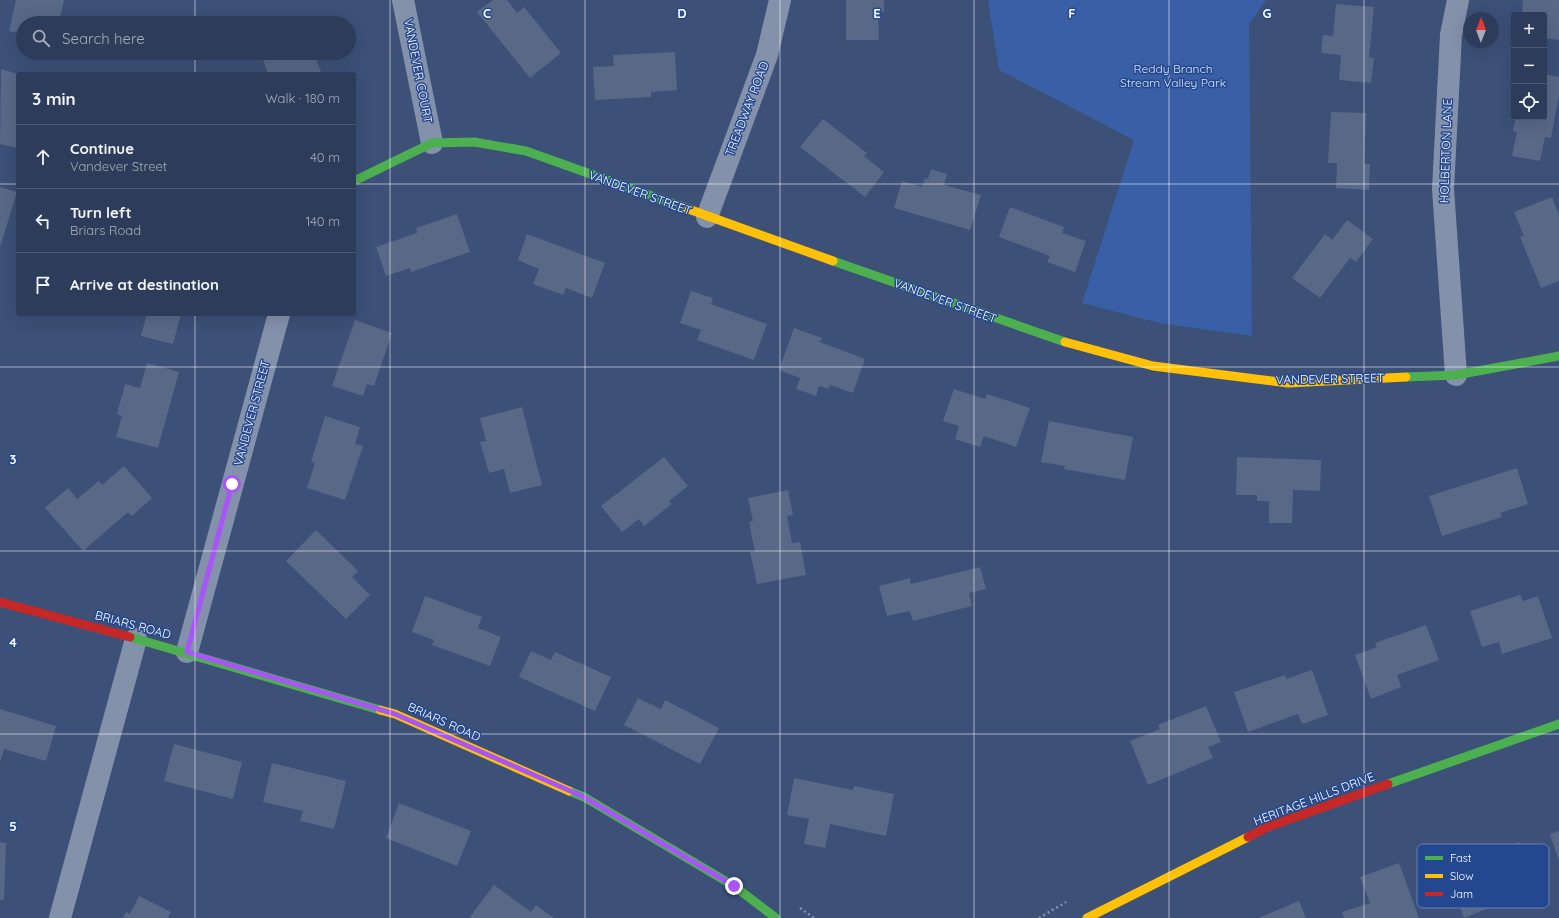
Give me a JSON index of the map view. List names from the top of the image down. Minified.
{"streets":{"street":["VANDEVER COURT","TREADWAY ROAD","HOLBERTON LANE","VANDEVER STREET","BRIARS ROAD","HERITAGE HILLS DRIVE"]},"crossings":[["VANDEVER COURT","VANDEVER STREET"],["TREADWAY ROAD","VANDEVER STREET"],["HOLBERTON LANE","VANDEVER STREET"],["VANDEVER STREET","BRIARS ROAD"]],"parks":["Reddy Branch Stream Valley Park"],"legend":["Fast","Slow","Jam"],"north":"top","page":{"map_buttons":["+","−"],"search":"Search here","heading":["3 min","Walk · 180 m"],"list":[["Continue","Vandever Street","40 m"],["Turn left","Briars Road","140 m"],"Arrive at destination"]},"grid":{"columns":["C","D","E","F","G"],"rows":["3","4","5"]}}
